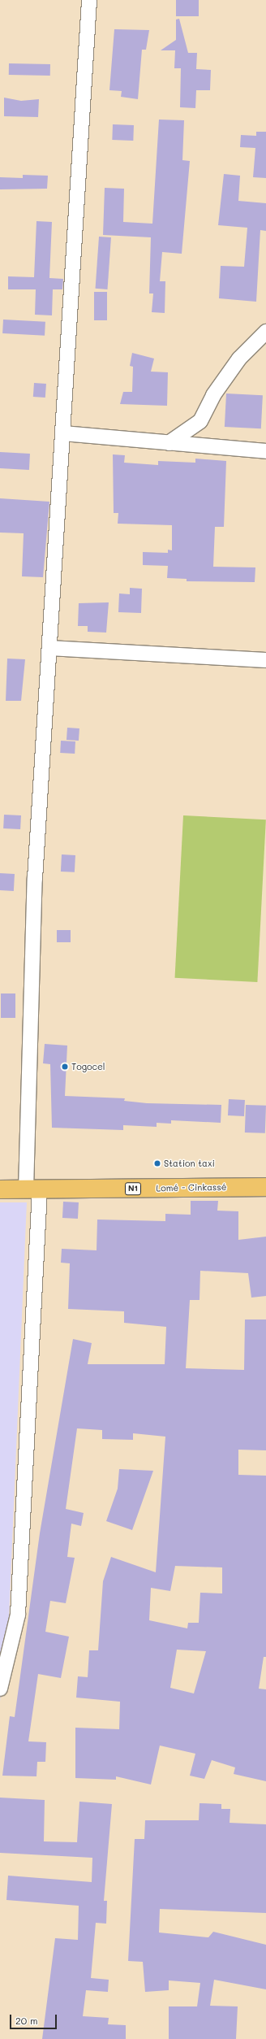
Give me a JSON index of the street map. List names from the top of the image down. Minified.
{"streets":{"highway":["Lomé - Cinkassé","N1"]},"places":["Togocel","Station taxi"],"scale_bar":"20 m"}
